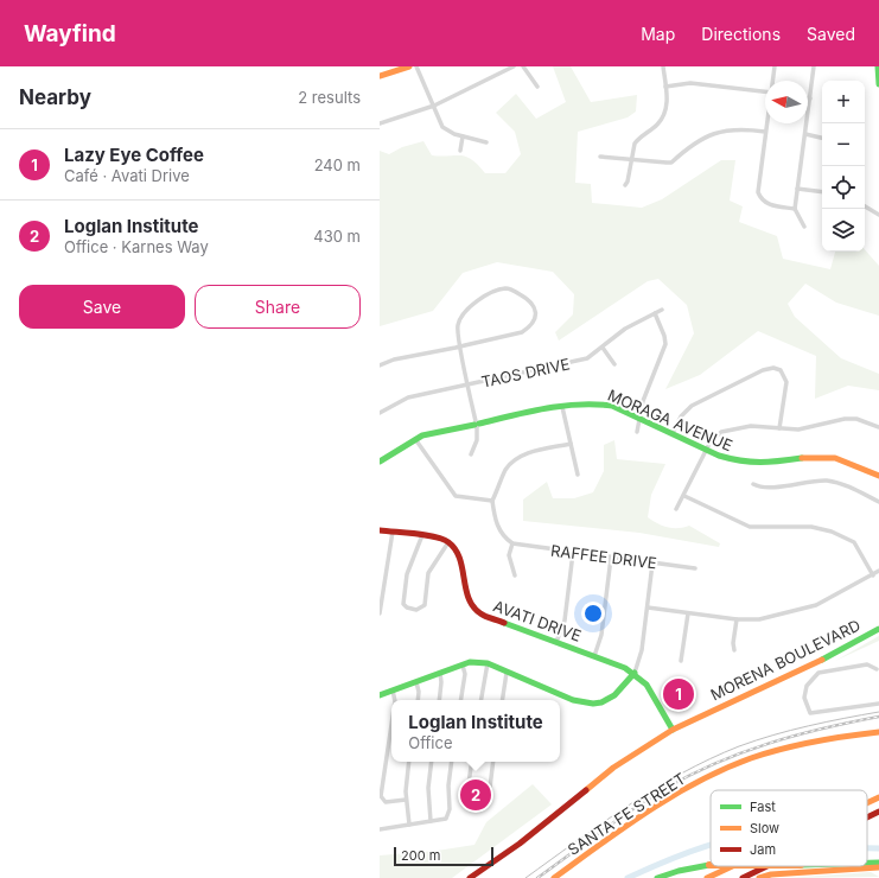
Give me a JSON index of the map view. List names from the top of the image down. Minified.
{"streets":{"main road":["MORAGA AVENUE","AVATI DRIVE","MORENA BOULEVARD","SANTA FE STREET"],"street":["TAOS DRIVE","RAFFEE DRIVE"]},"crossings":[["AVATI DRIVE","MORENA BOULEVARD"]],"legend":["Fast","Slow","Jam"],"scale_bar":"200 m","north":"left","page":{"header":"Wayfind","nav":["Map","Directions","Saved"],"heading":["Nearby","2 results"],"map_buttons":["+","−"],"list":[{"mark":"1","name":"Lazy Eye Coffee","note":"Café · Avati Drive","value":"240 m"},{"mark":"2","name":"Loglan Institute","note":"Office · Karnes Way","value":"430 m"}],"buttons":["Save","Share"],"pins":["1","2"],"popup":["Loglan Institute","Office"],"scale":"200 m"}}
